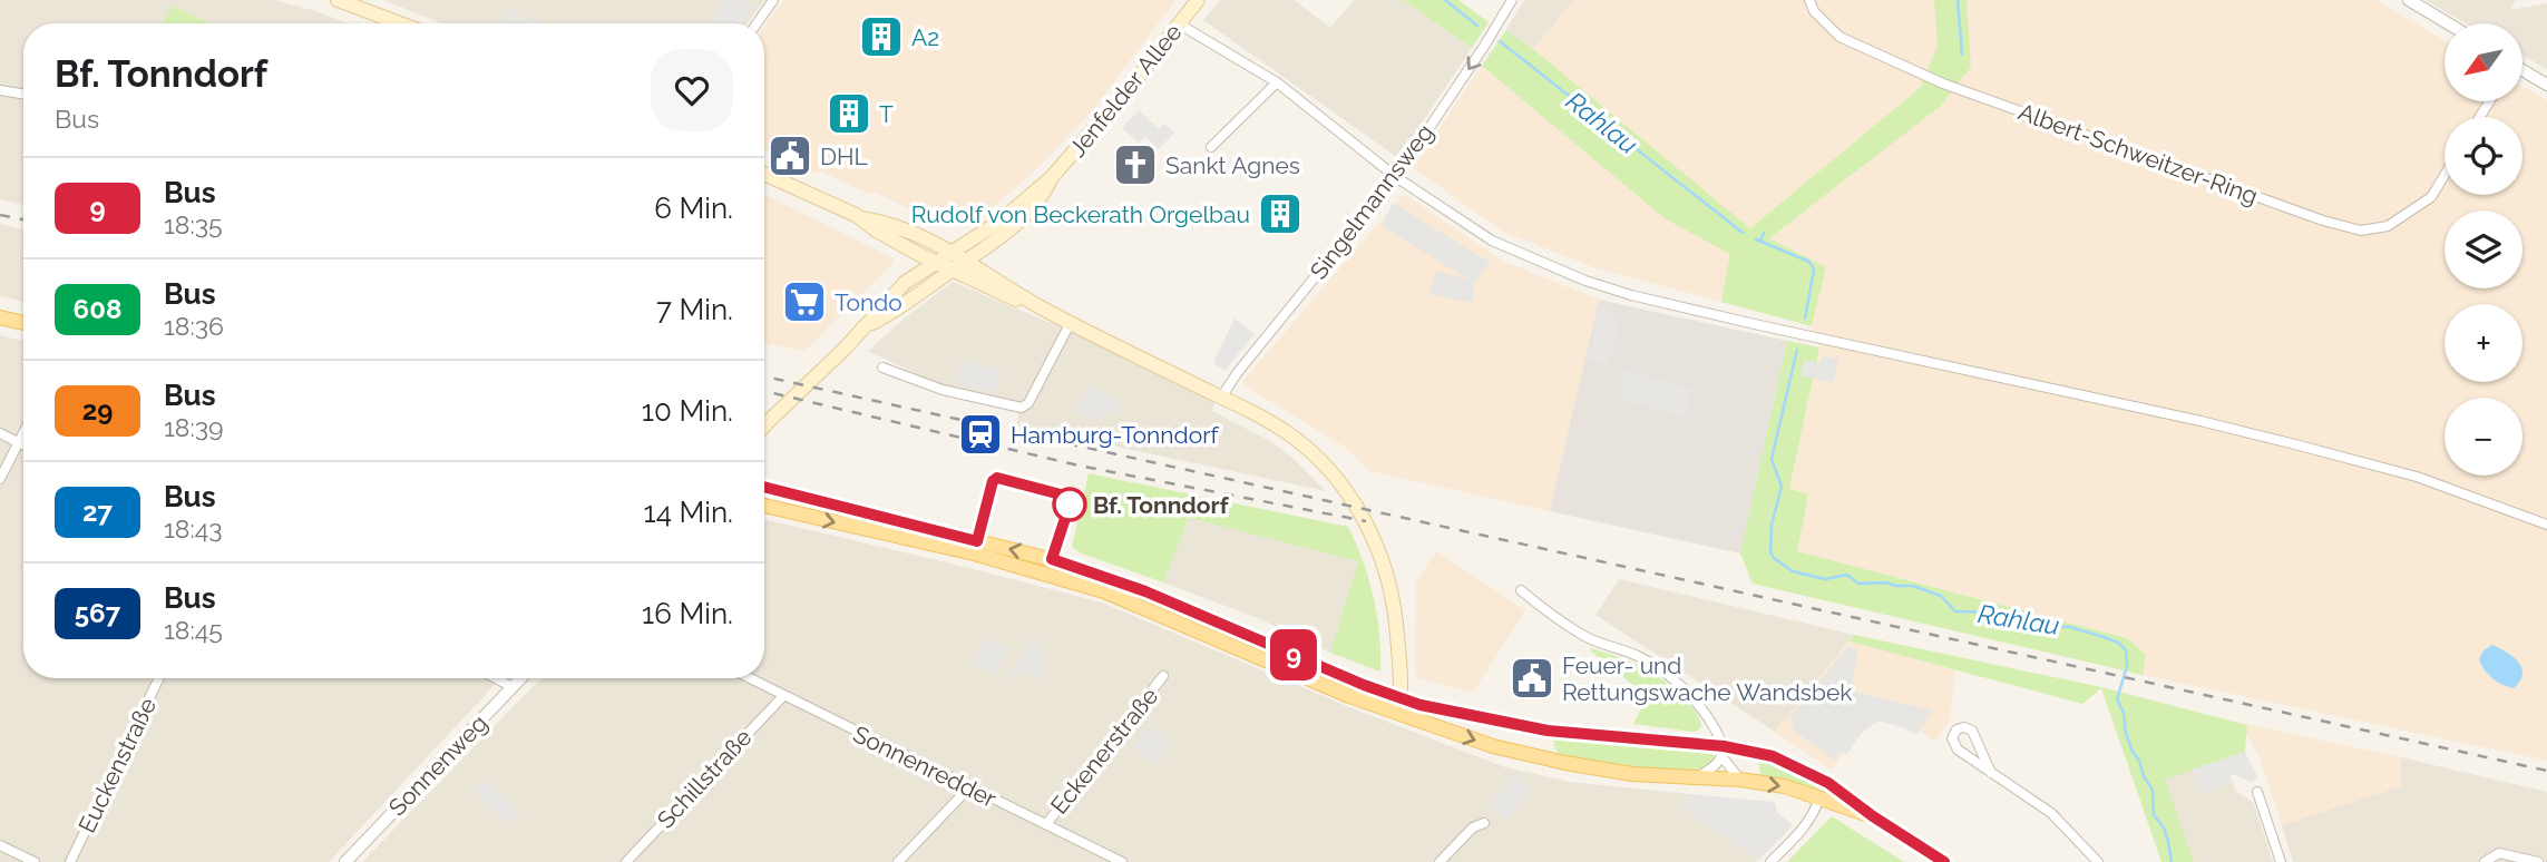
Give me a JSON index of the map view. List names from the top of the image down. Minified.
{"streets":{"main road":["Jenfelder Allee"],"street":["Albert-Schweitzer-Ring","Singelmannsweg","Eckenerstraße","Euckenstraße","Sonnenweg","Sonnenredder","Schillstraße"]},"crossings":[["Eckenerstraße","Sonnenredder"],["Sonnenredder","Schillstraße"]],"one_way":["Singelmannsweg"],"water":["Rahlau"],"places":{"building":["A2","T","Rudolf von Beckerath Orgelbau"],"public building":["DHL","Feuer- und Rettungswache Wandsbek"],"church":["Sankt Agnes"],"supermarket":["Tondo"],"station":["Hamburg-Tonndorf"],"other":["Bf. Tonndorf"]},"lines":["bus line 9"],"north":"bottom left","page":{"on_map":"9","map_buttons":["+","−"],"heading":["Bf. Tonndorf","Bus"],"list":[{"mark":"9","name":"Bus","note":"18:35","value":"6 Min."},{"mark":"608","name":"Bus","note":"18:36","value":"7 Min."},{"mark":"29","name":"Bus","note":"18:39","value":"10 Min."},{"mark":"27","name":"Bus","note":"18:43","value":"14 Min."},{"mark":"567","name":"Bus","note":"18:45","value":"16 Min."}]}}
